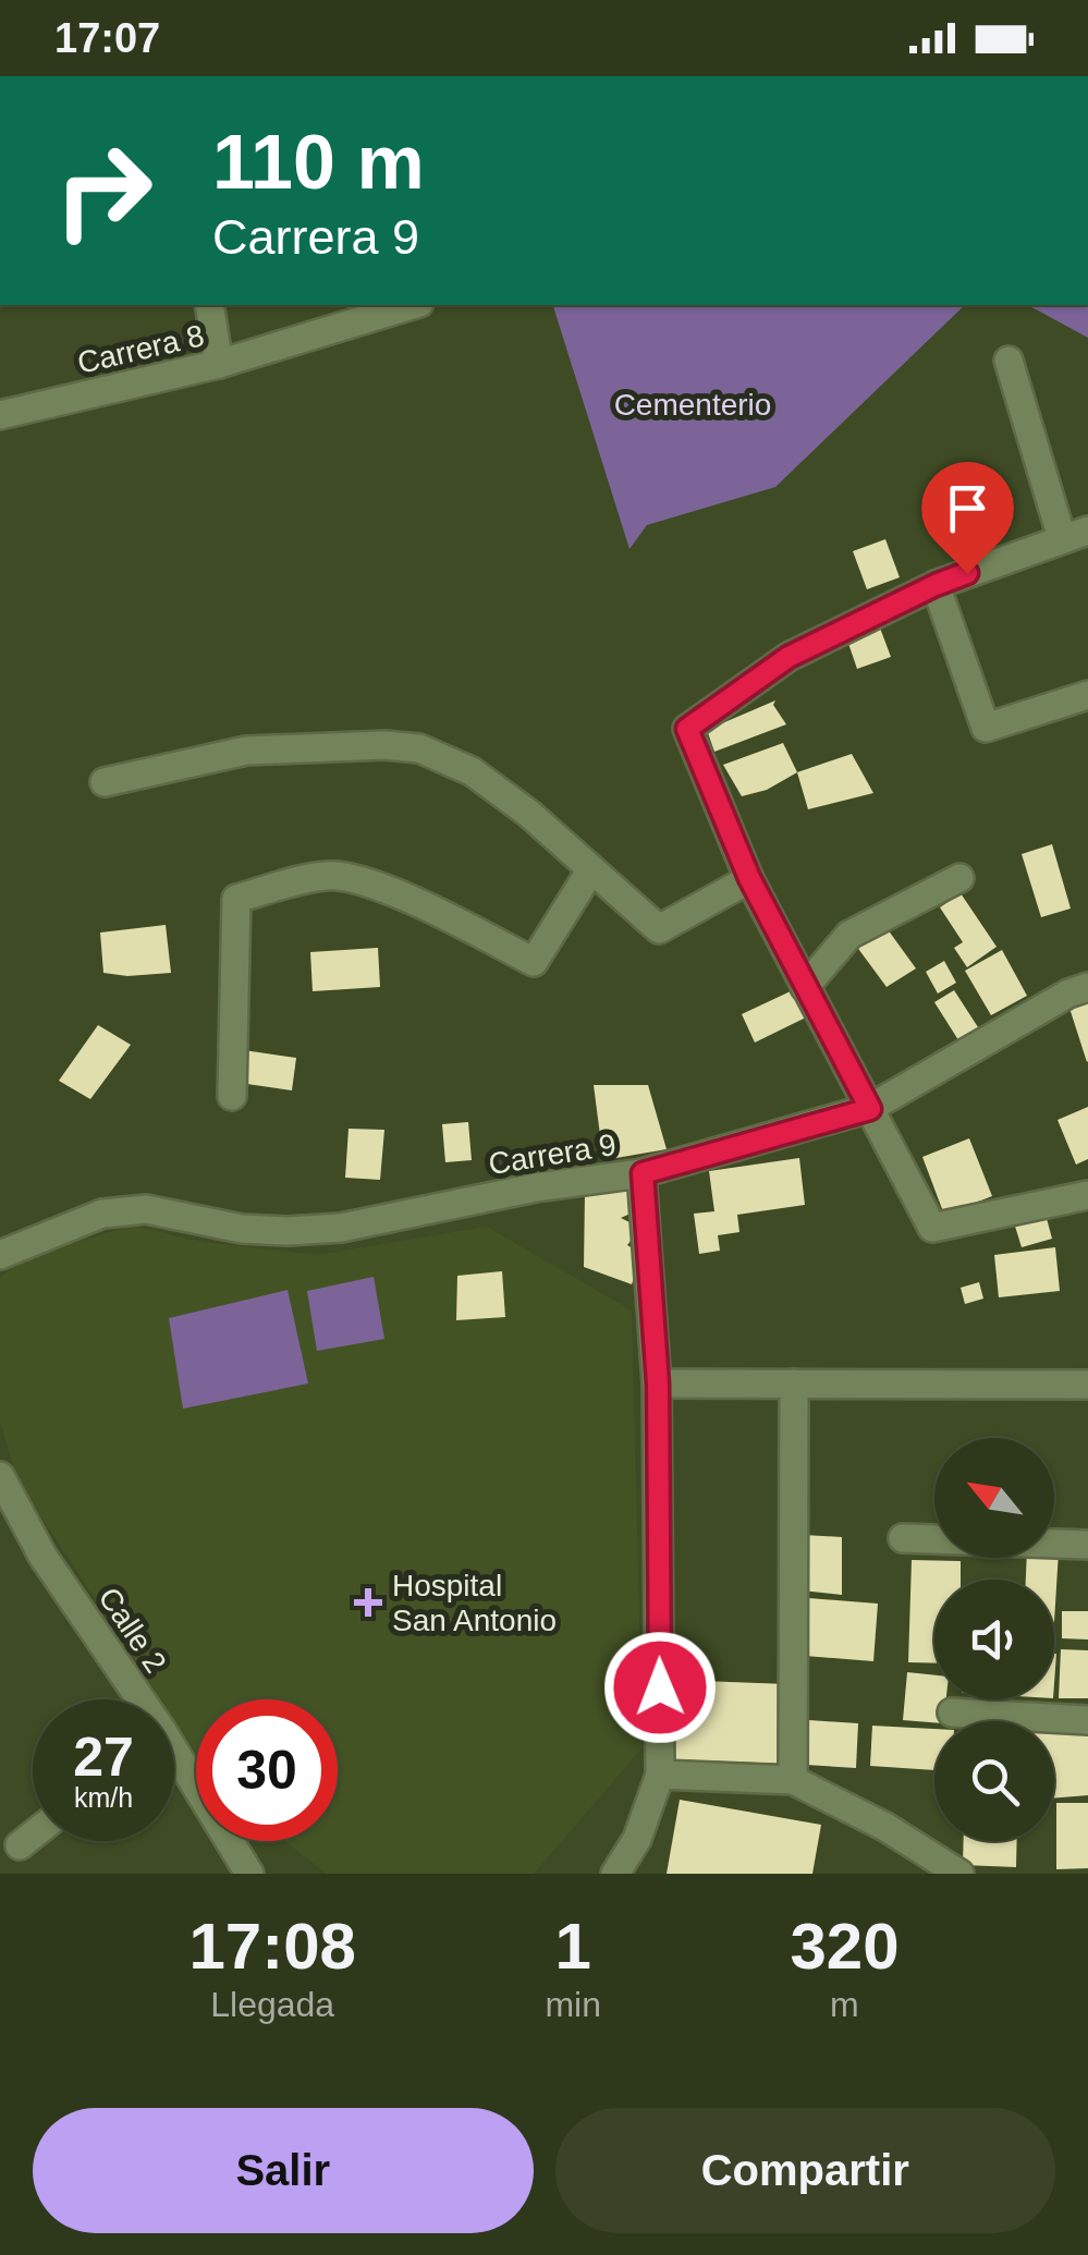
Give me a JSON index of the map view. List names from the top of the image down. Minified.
{"streets":{"street":["Carrera 8","Carrera 9","Calle 2"]},"parks":["Cementerio"],"places":{"health":["Hospital San Antonio"]},"north":"top left","page":{"status":"17:07","turn":["110 m","Carrera 9"],"speed":"27 km/h","limit":"30","eta":["17:08","Llegada","1","min","320","m"],"buttons":["Salir","Compartir"]}}
